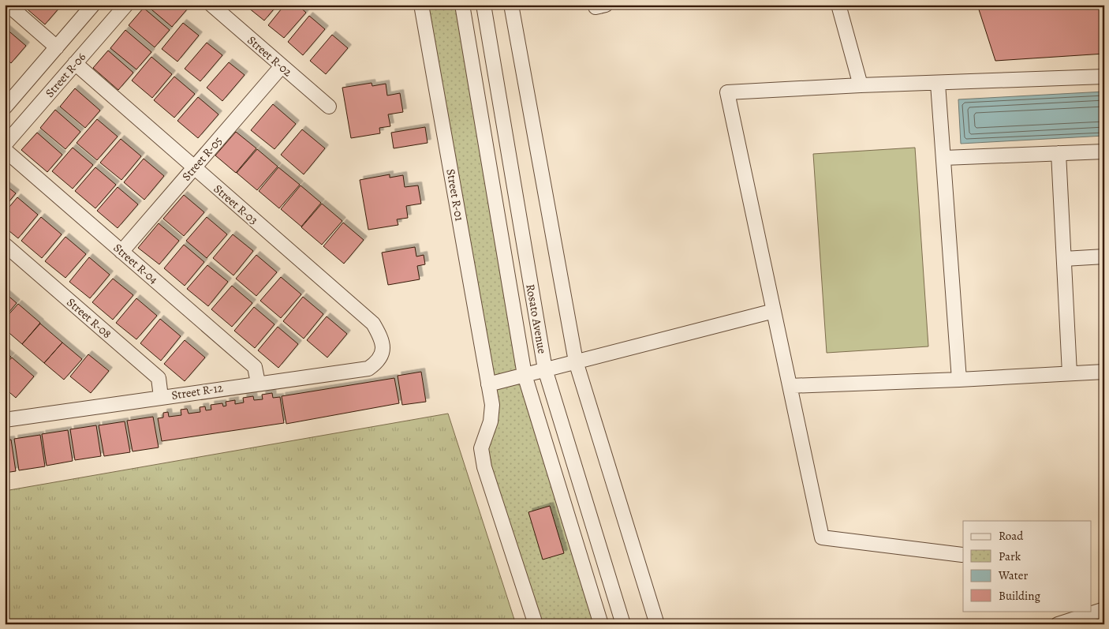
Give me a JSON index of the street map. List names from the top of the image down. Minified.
{"streets":{"street":["Street R-02","Street R-06","Street R-05","Street R-01","Street R-03","Street R-04","Street R-08","Rosato Avenue","Street R-12"]},"crossings":[["Street R-02","Street R-05"],["Street R-06","Street R-03"],["Street R-05","Street R-03"],["Street R-05","Street R-04"],["Street R-03","Street R-12"],["Street R-04","Street R-12"],["Street R-08","Street R-12"]],"legend":["Road","Park","Water","Building"]}
